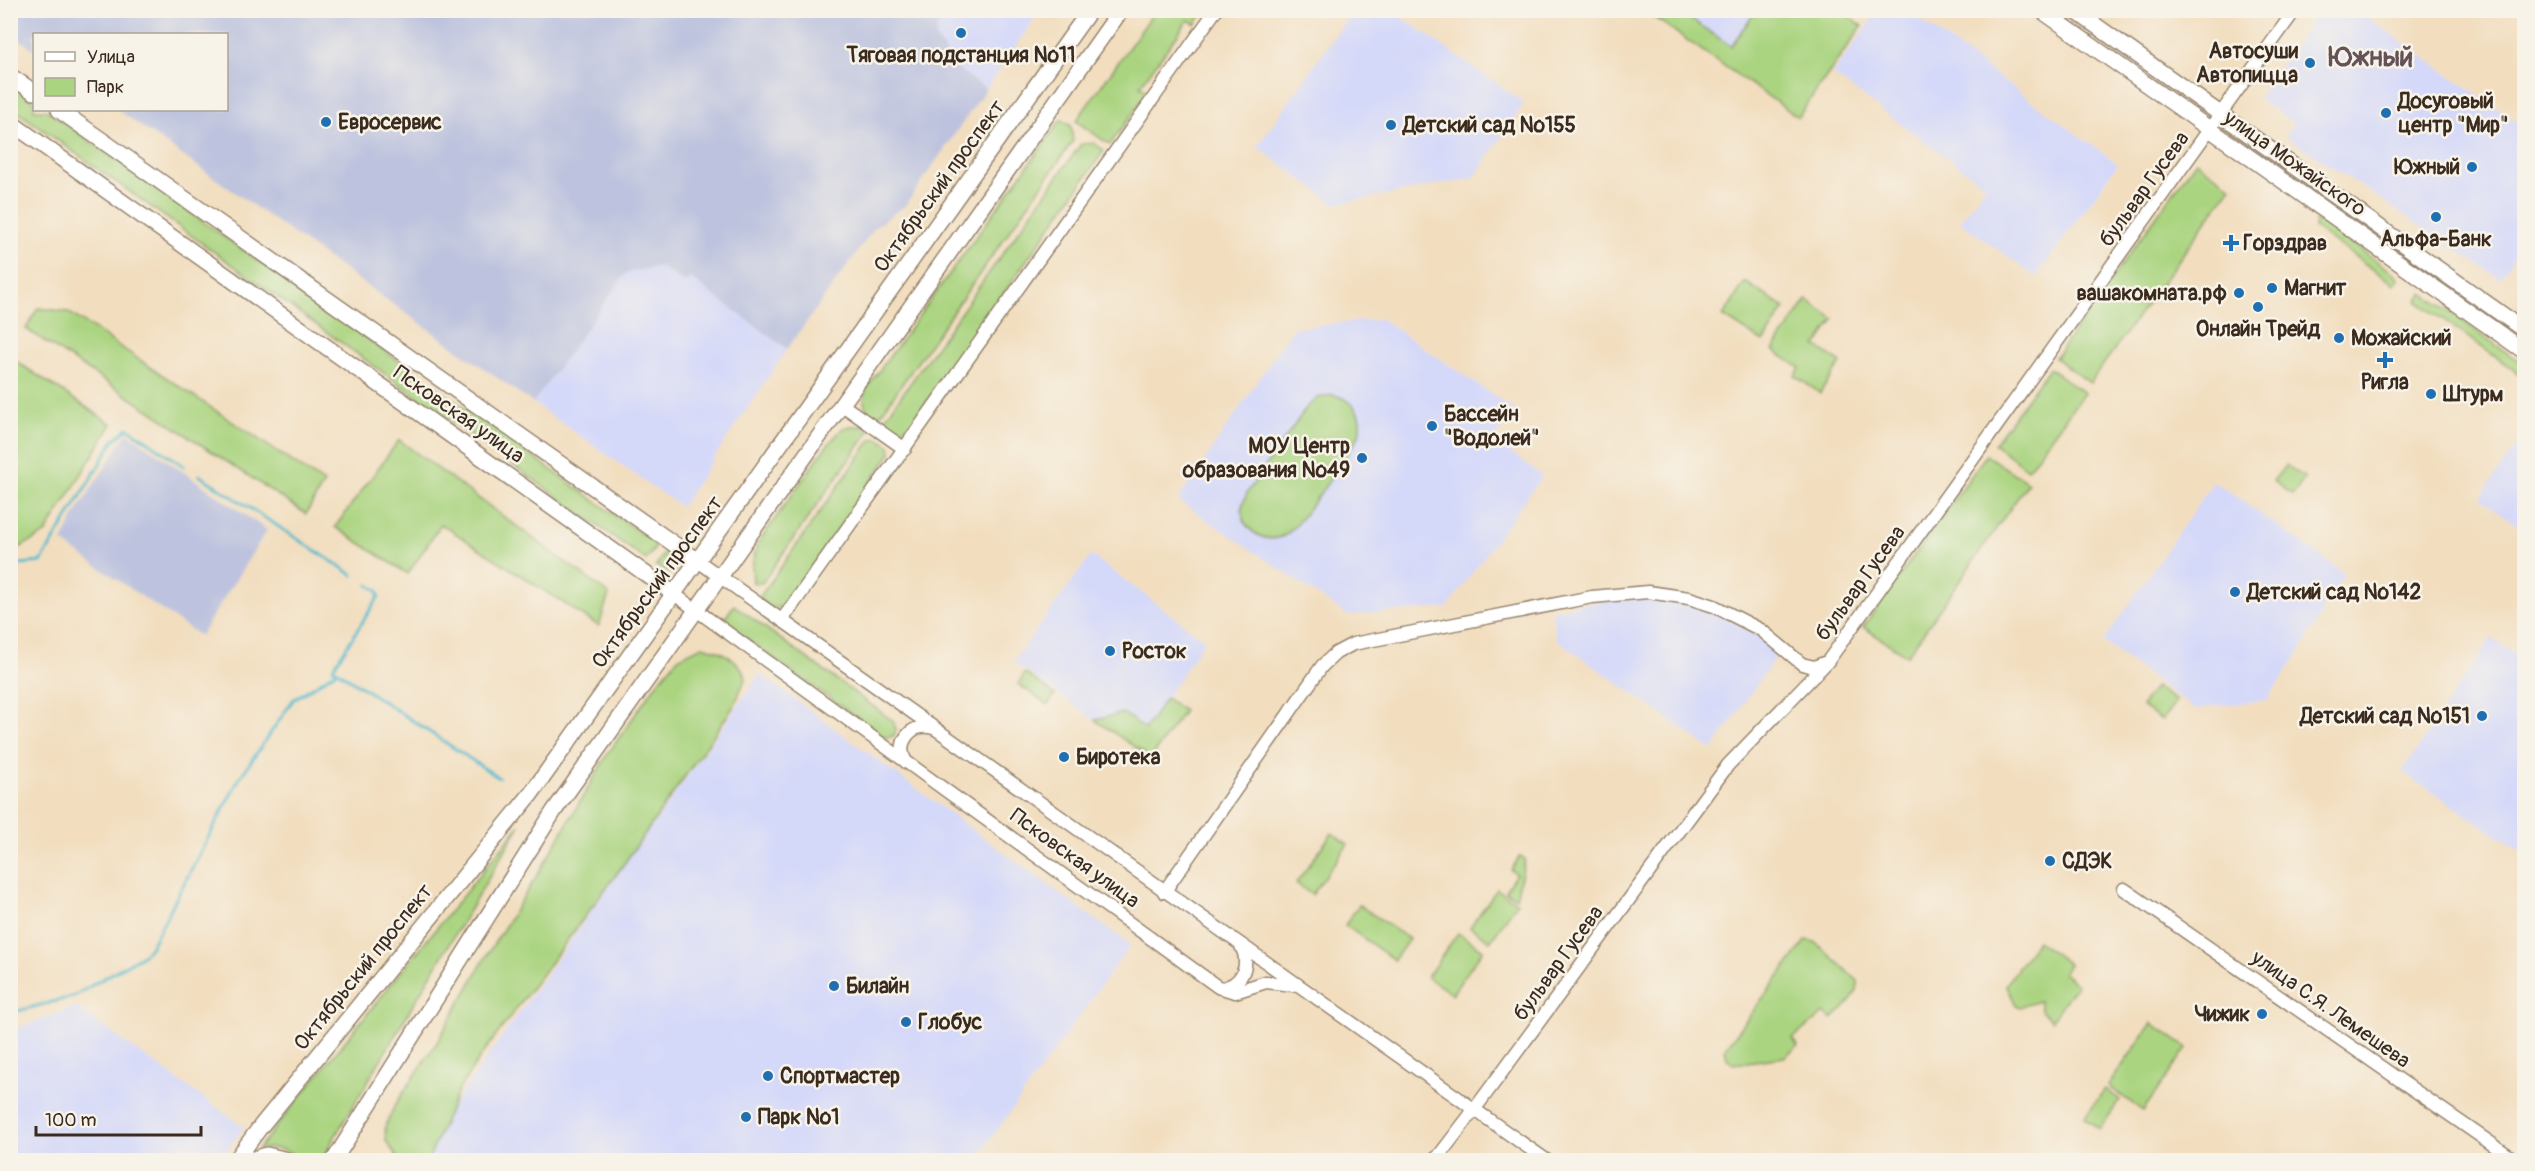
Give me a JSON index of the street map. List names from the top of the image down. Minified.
{"streets":{"main road":["улица Можайского","Октябрьский проспект","Псковская улица"],"street":["бульвар Гусева","улица С.Я. Лемешева"]},"crossings":[["улица Можайского","бульвар Гусева"],["Октябрьский проспект","Псковская улица"],["бульвар Гусева","Псковская улица"]],"districts":["Южный"],"places":{"other":["Тяговая подстанция №11","Автосуши Автопицца","Досуговый центр \"Мир\"","Евросервис","Детский сад №155","Южный","Альфа-Банк","Магнит","вашакомната.рф","Онлайн Трейд","Можайский","Штурм","Бассейн \"Водолей\"","МОУ Центр образования №49","Детский сад №142","Росток","Детский сад №151","Биротека","СДЭК","Билайн","Чижик","Глобус","Спортмастер","Парк №1"],"health":["Горздрав","Ригла"]},"legend":["Улица","Парк"],"scale_bar":"100 m"}
